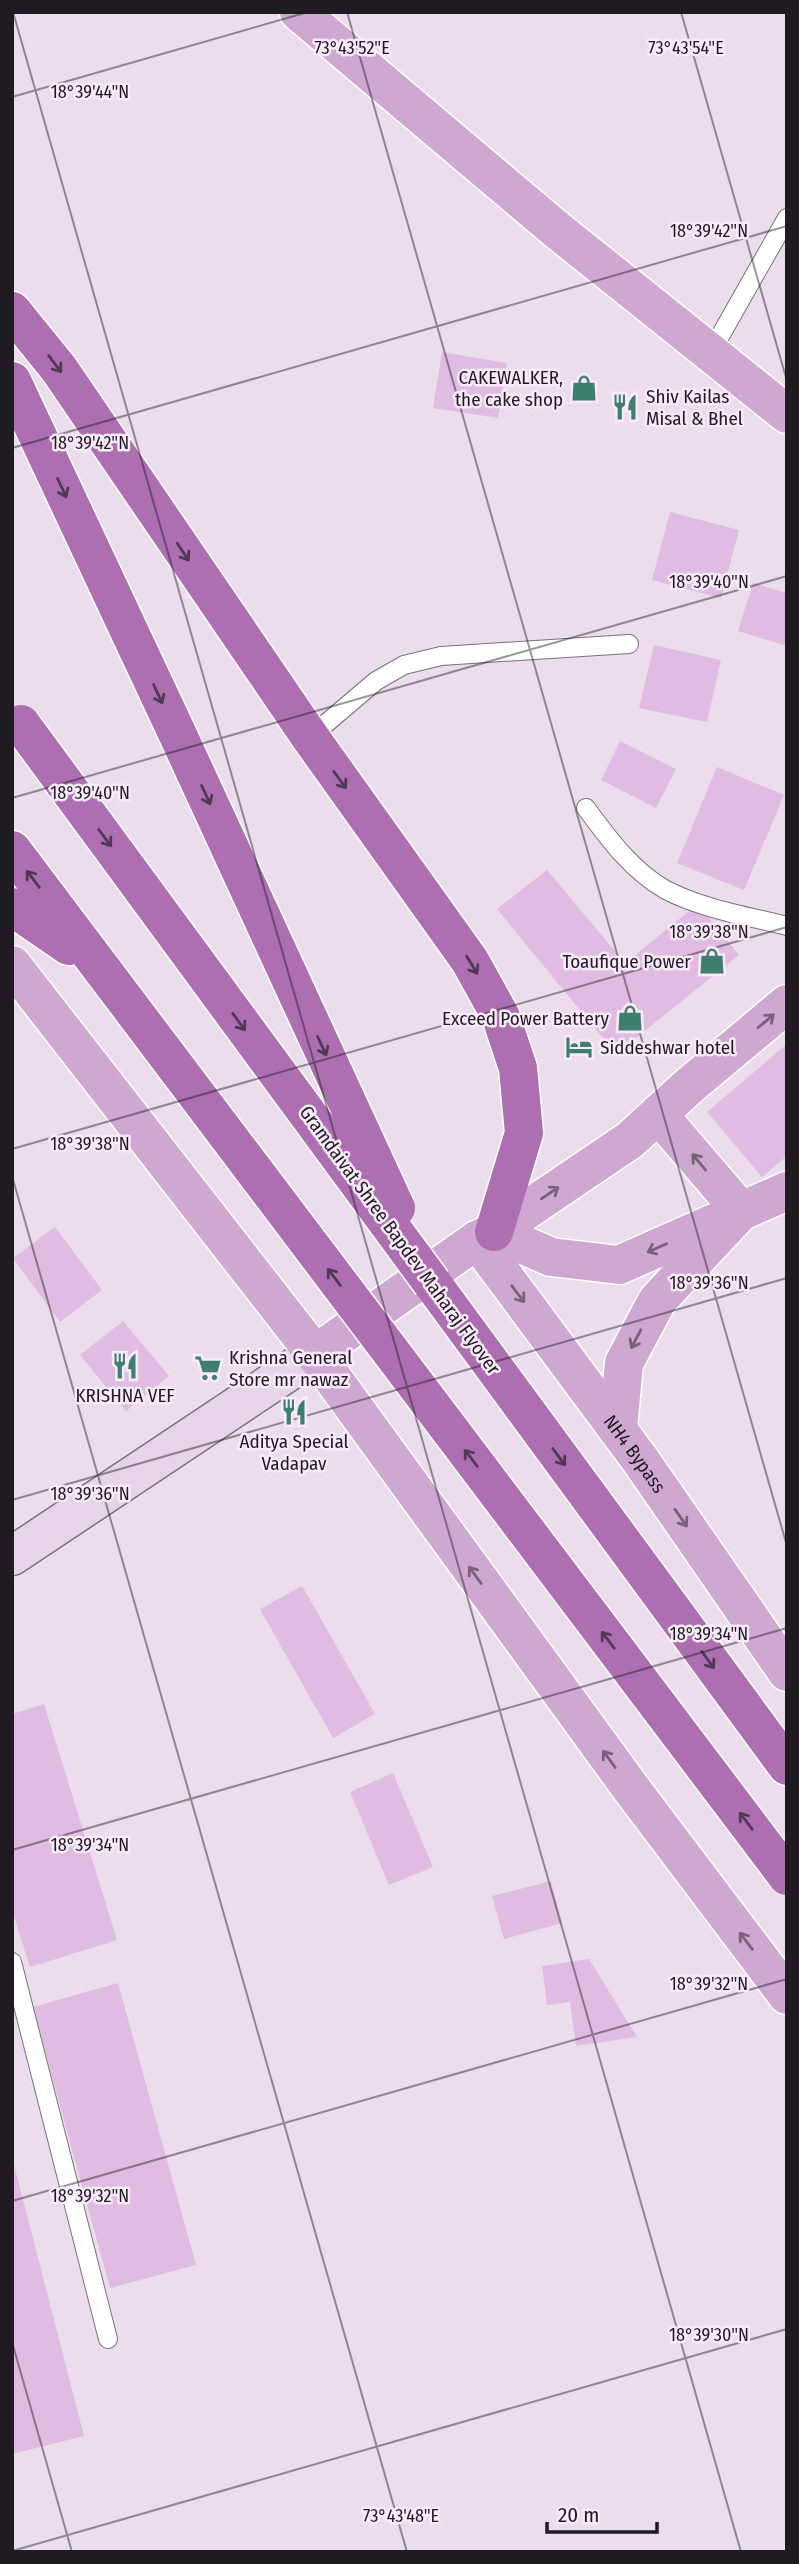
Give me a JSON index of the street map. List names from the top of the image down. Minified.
{"streets":{"highway":["Gramdaivat Shree Bapdev Maharaj Flyover"],"main road":["NH4 Bypass"]},"places":{"shop":["CAKEWALKER, the cake shop","Toaufique Power","Exceed Power Battery"],"restaurant":["Shiv Kailas Misal & Bhel","KRISHNA VEF","Aditya Special Vadapav"],"hotel":["Siddeshwar hotel"],"supermarket":["Krishna General Store mr nawaz"]},"scale_bar":"20 m","coordinates":["73°43'52\"E","73°43'54\"E","18°39'44\"N","18°39'42\"N","18°39'40\"N","18°39'38\"N","18°39'36\"N","18°39'34\"N","18°39'32\"N","18°39'30\"N","73°43'48\"E"]}
